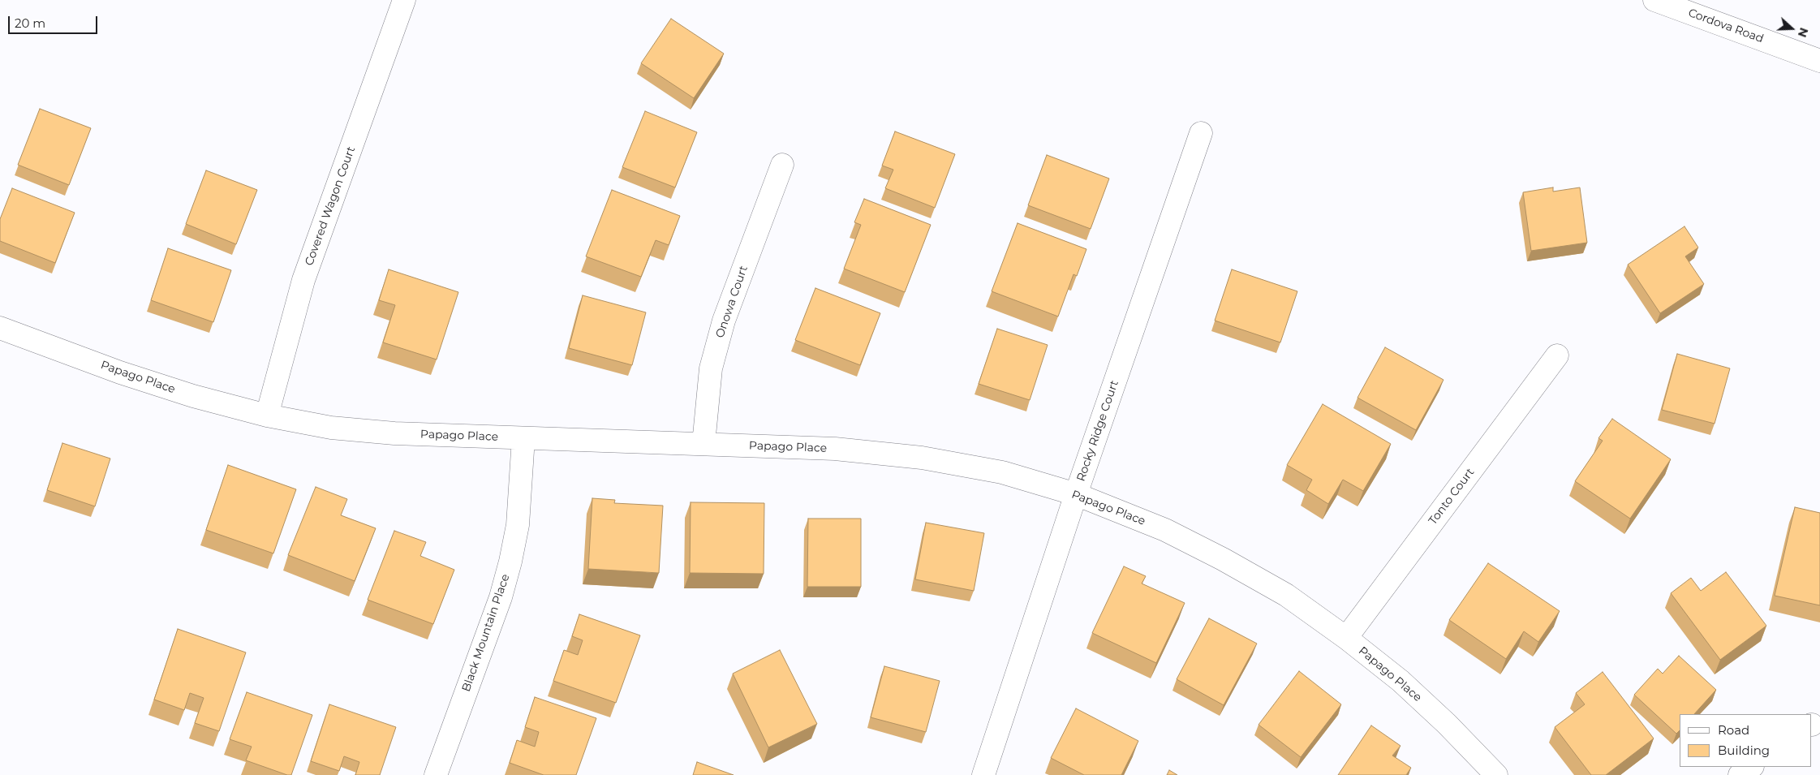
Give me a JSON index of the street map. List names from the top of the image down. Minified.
{"streets":{"street":["Cordova Road","Covered Wagon Court","Onowa Court","Papago Place","Rocky Ridge Court","Tonto Court","Black Mountain Place"]},"crossings":[["Covered Wagon Court","Papago Place"],["Onowa Court","Papago Place"],["Papago Place","Rocky Ridge Court"],["Papago Place","Tonto Court"],["Papago Place","Black Mountain Place"]],"legend":["Road","Building"],"scale_bar":"20 m","north":"right"}
